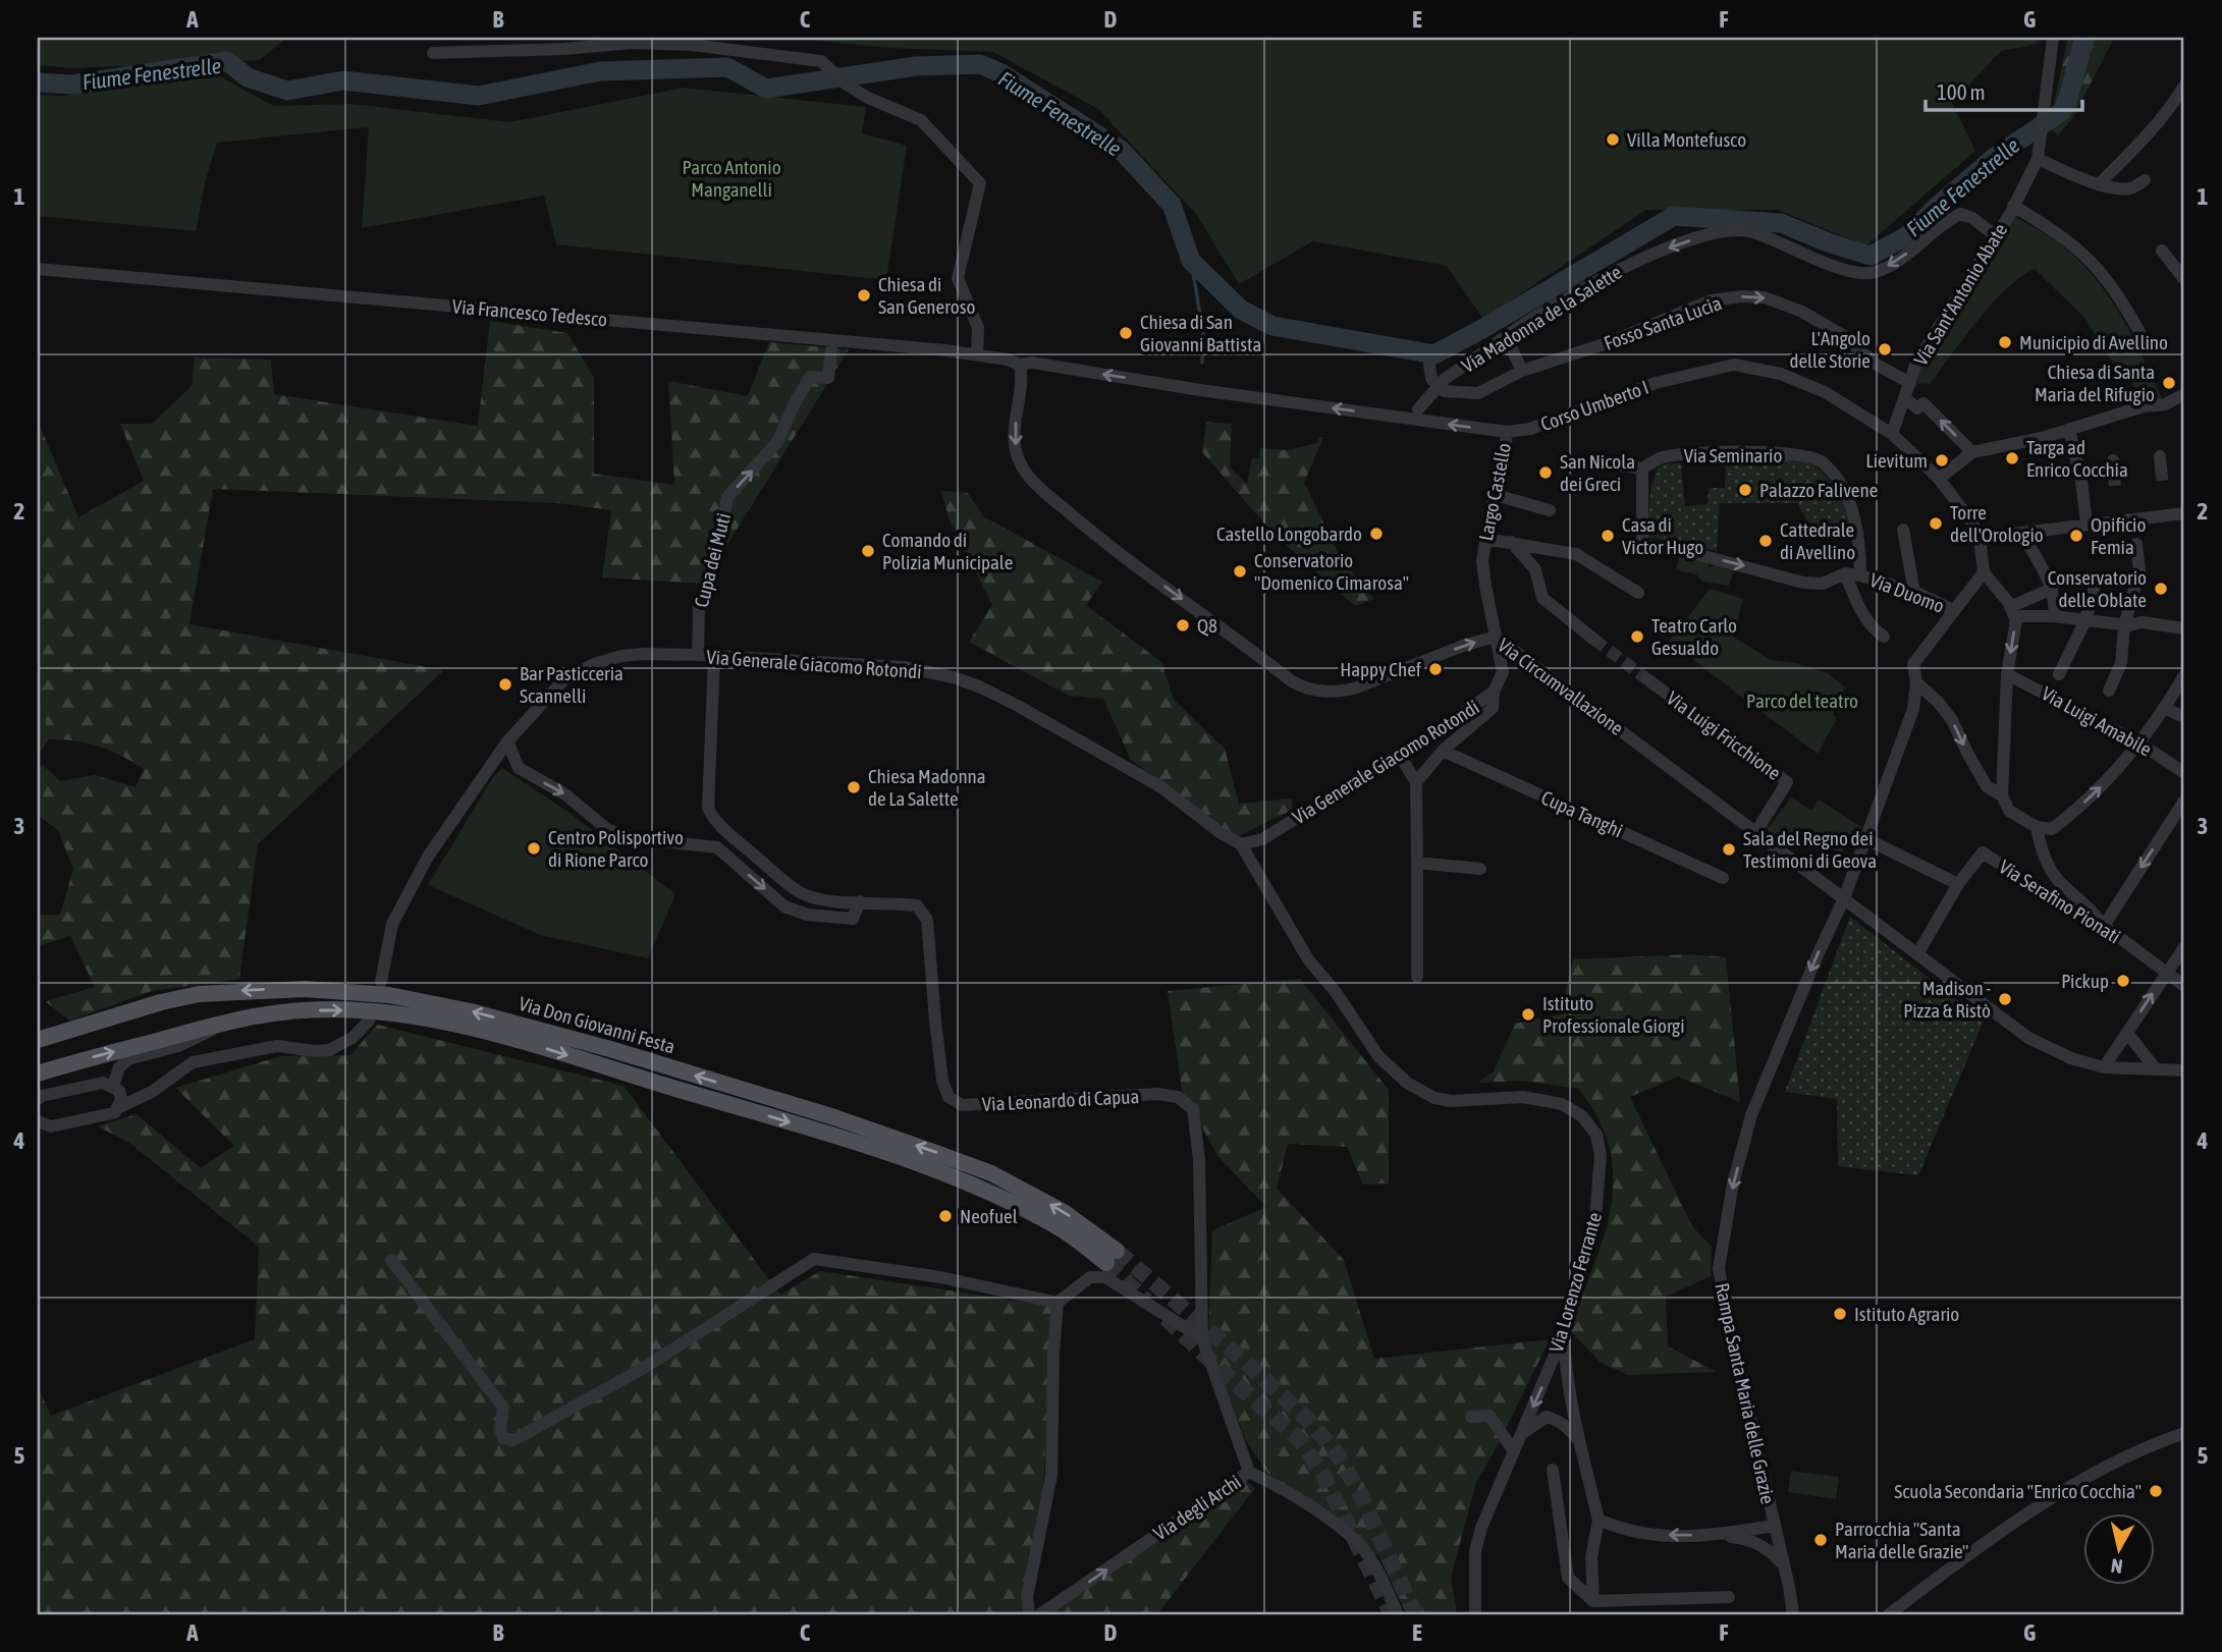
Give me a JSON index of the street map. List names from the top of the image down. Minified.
{"streets":{"main road":["Via Don Giovanni Festa"],"street":["Via Sant'Antonio Abate","Via Francesco Tedesco","Via Madonna de la Salette","Fosso Santa Lucia","Corso Umberto I","Via Seminario","Largo Castello","Cupa dei Muti","Via Duomo","Via Generale Giacomo Rotondi","Via Circumvallazione","Via Luigi Amabile","Via Luigi Fricchione","Cupa Tanghi","Via Serafino Pionati","Via Leonardo di Capua","Via Lorenzo Ferrante","Rampa Santa Maria delle Grazie","Via degli Archi"]},"crossings":[["Via Sant'Antonio Abate","Via Madonna de la Salette"],["Via Sant'Antonio Abate","Fosso Santa Lucia"],["Via Sant'Antonio Abate","Corso Umberto I"],["Via Francesco Tedesco","Corso Umberto I"],["Via Francesco Tedesco","Cupa dei Muti"],["Via Francesco Tedesco","Via Circumvallazione"],["Via Madonna de la Salette","Corso Umberto I"],["Corso Umberto I","Largo Castello"],["Corso Umberto I","Via Circumvallazione"],["Via Seminario","Via Duomo"],["Largo Castello","Via Generale Giacomo Rotondi"],["Largo Castello","Via Circumvallazione"],["Cupa dei Muti","Via Generale Giacomo Rotondi"],["Via Duomo","Rampa Santa Maria delle Grazie"],["Via Generale Giacomo Rotondi","Via Circumvallazione"],["Via Generale Giacomo Rotondi","Via Leonardo di Capua"],["Via Generale Giacomo Rotondi","Via Lorenzo Ferrante"],["Via Circumvallazione","Via Luigi Fricchione"],["Via Circumvallazione","Via Serafino Pionati"],["Via Circumvallazione","Rampa Santa Maria delle Grazie"]],"one_way":["Via Madonna de la Salette","Fosso Santa Lucia","Corso Umberto I","Cupa dei Muti","Via Circumvallazione","Rampa Santa Maria delle Grazie","Via degli Archi"],"water":["Fiume Fenestrelle"],"parks":["Parco Antonio Manganelli","Parco del teatro"],"places":["Villa Montefusco","Chiesa di San Generoso","Chiesa di San Giovanni Battista","Municipio di Avellino","L'Angolo delle Storie","Chiesa di Santa Maria del Rifugio","Targa ad Enrico Cocchia","Lievitum","San Nicola dei Greci","Palazzo Falivene","Torre dell'Orologio","Castello Longobardo","Casa di Victor Hugo","Opificio Femia","Cattedrale di Avellino","Comando di Polizia Municipale","Conservatorio \"Domenico Cimarosa\"","Conservatorio delle Oblate","Q8","Teatro Carlo Gesualdo","Happy Chef","Bar Pasticceria Scannelli","Chiesa Madonna de La Salette","Centro Polisportivo di Rione Parco","Sala del Regno dei Testimoni di Geova","Pickup","Madison - Pizza & Ristò","Istituto Professionale Giorgi","Neofuel","Istituto Agrario","Scuola Secondaria \"Enrico Cocchia\"","Parrocchia \"Santa Maria delle Grazie\""],"scale_bar":"100 m","north":"bottom","grid":{"columns":["A","B","C","D","E","F","G"],"rows":["1","2","3","4","5"]}}
